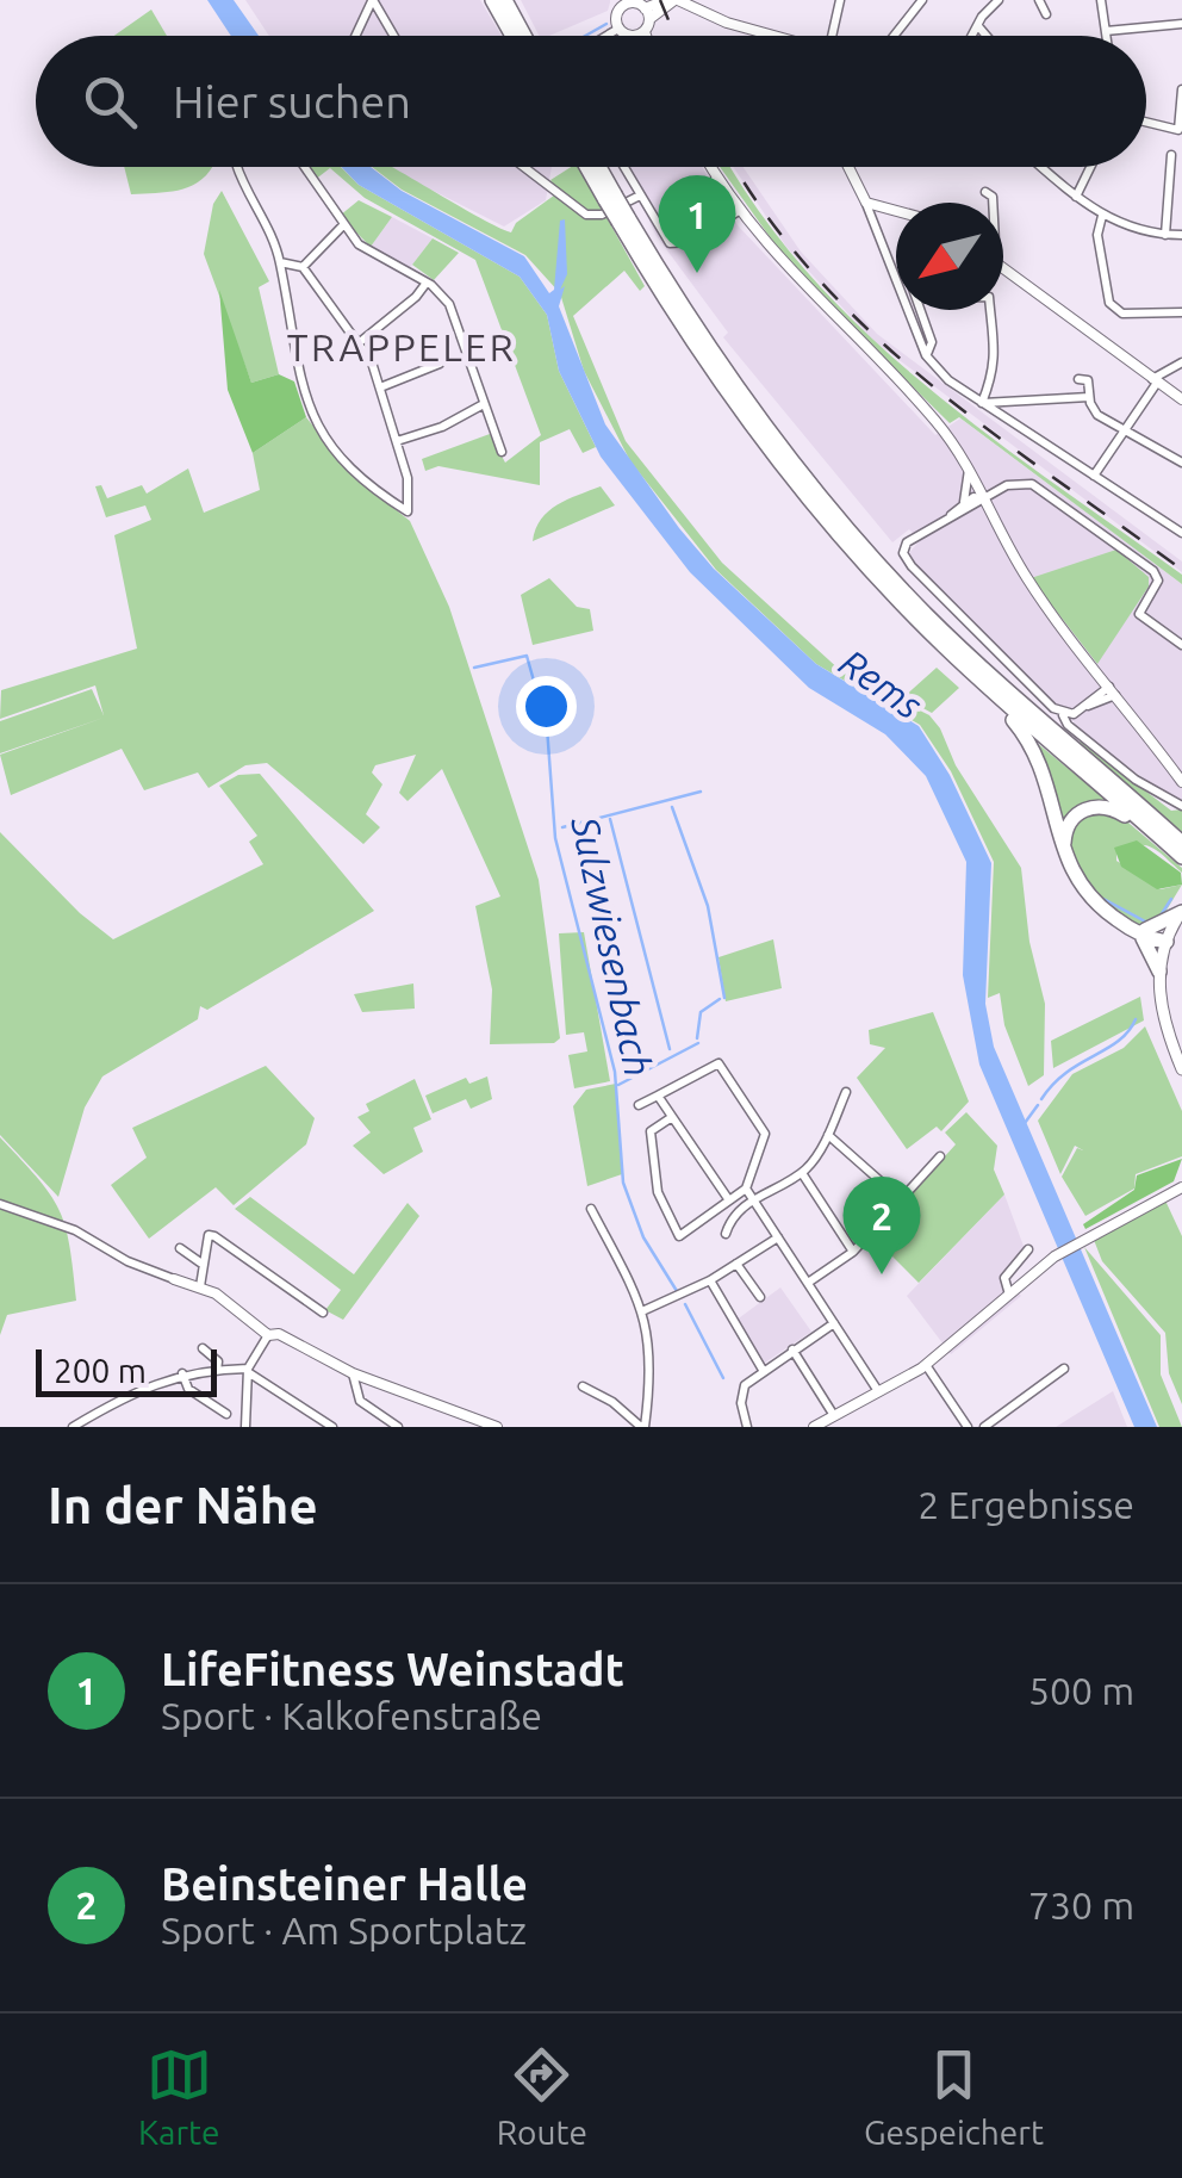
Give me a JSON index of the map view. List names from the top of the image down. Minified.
{"districts":["TRAPPELER"],"water":["Rems","Sulzwiesenbach"],"scale_bar":"200 m","north":"bottom left","page":{"search":"Hier suchen","pins":["1","2"],"scale":"200 m","heading":["In der Nähe","2 Ergebnisse"],"list":[{"mark":"1","name":"LifeFitness Weinstadt","note":"Sport · Kalkofenstraße","value":"500 m"},{"mark":"2","name":"Beinsteiner Halle","note":"Sport · Am Sportplatz","value":"730 m"}],"nav":["Karte","Route","Gespeichert"]}}
